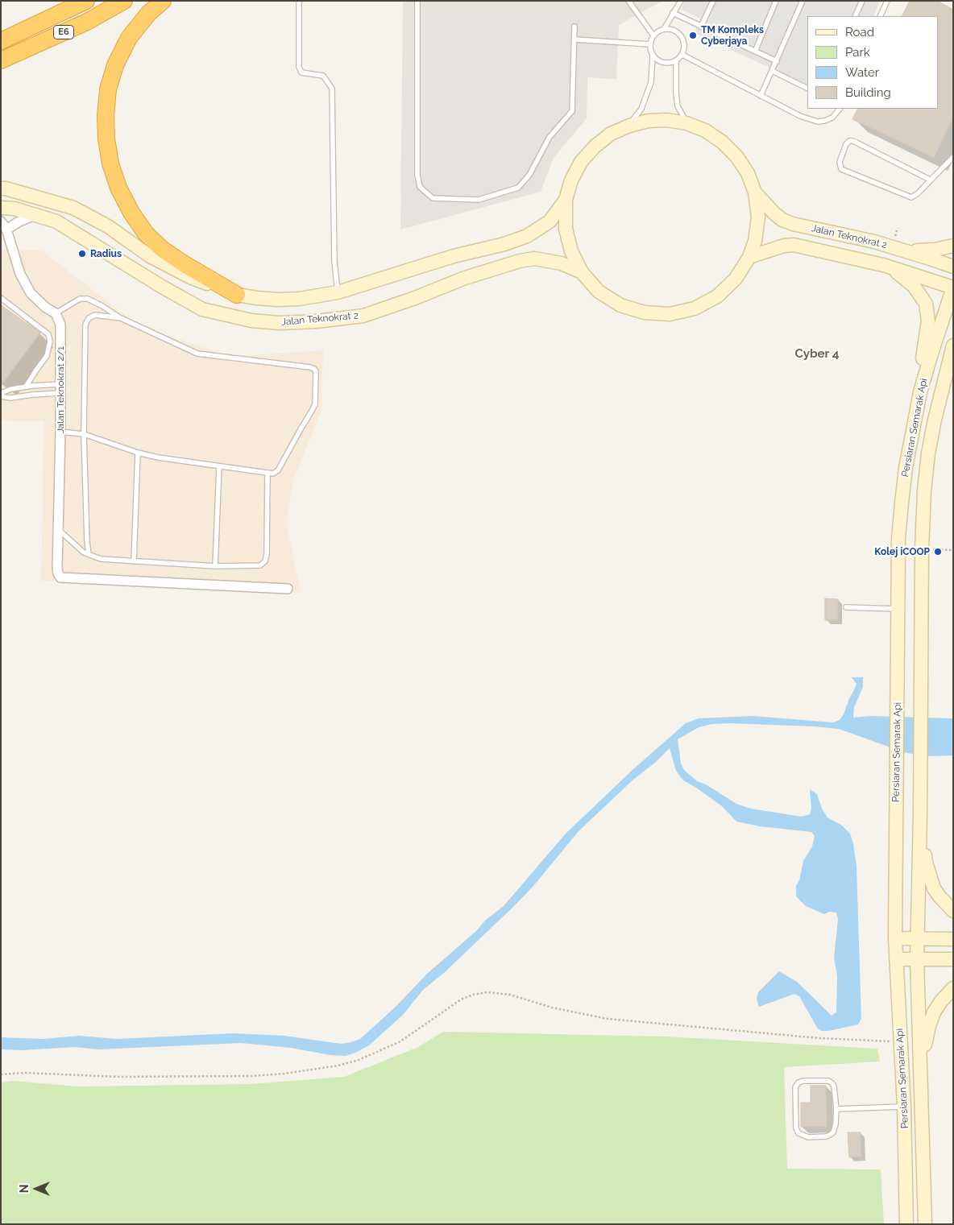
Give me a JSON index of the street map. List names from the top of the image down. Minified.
{"streets":{"highway":["E6"],"main road":["Jalan Teknokrat 2","Persiaran Semarak Api"],"street":["Jalan Teknokrat 2/1"]},"crossings":[["Jalan Teknokrat 2","Persiaran Semarak Api"]],"districts":["Cyber 4"],"places":["TM Kompleks Cyberjaya","Radius","Kolej iCOOP"],"legend":["Road","Park","Water","Building"],"north":"left"}
